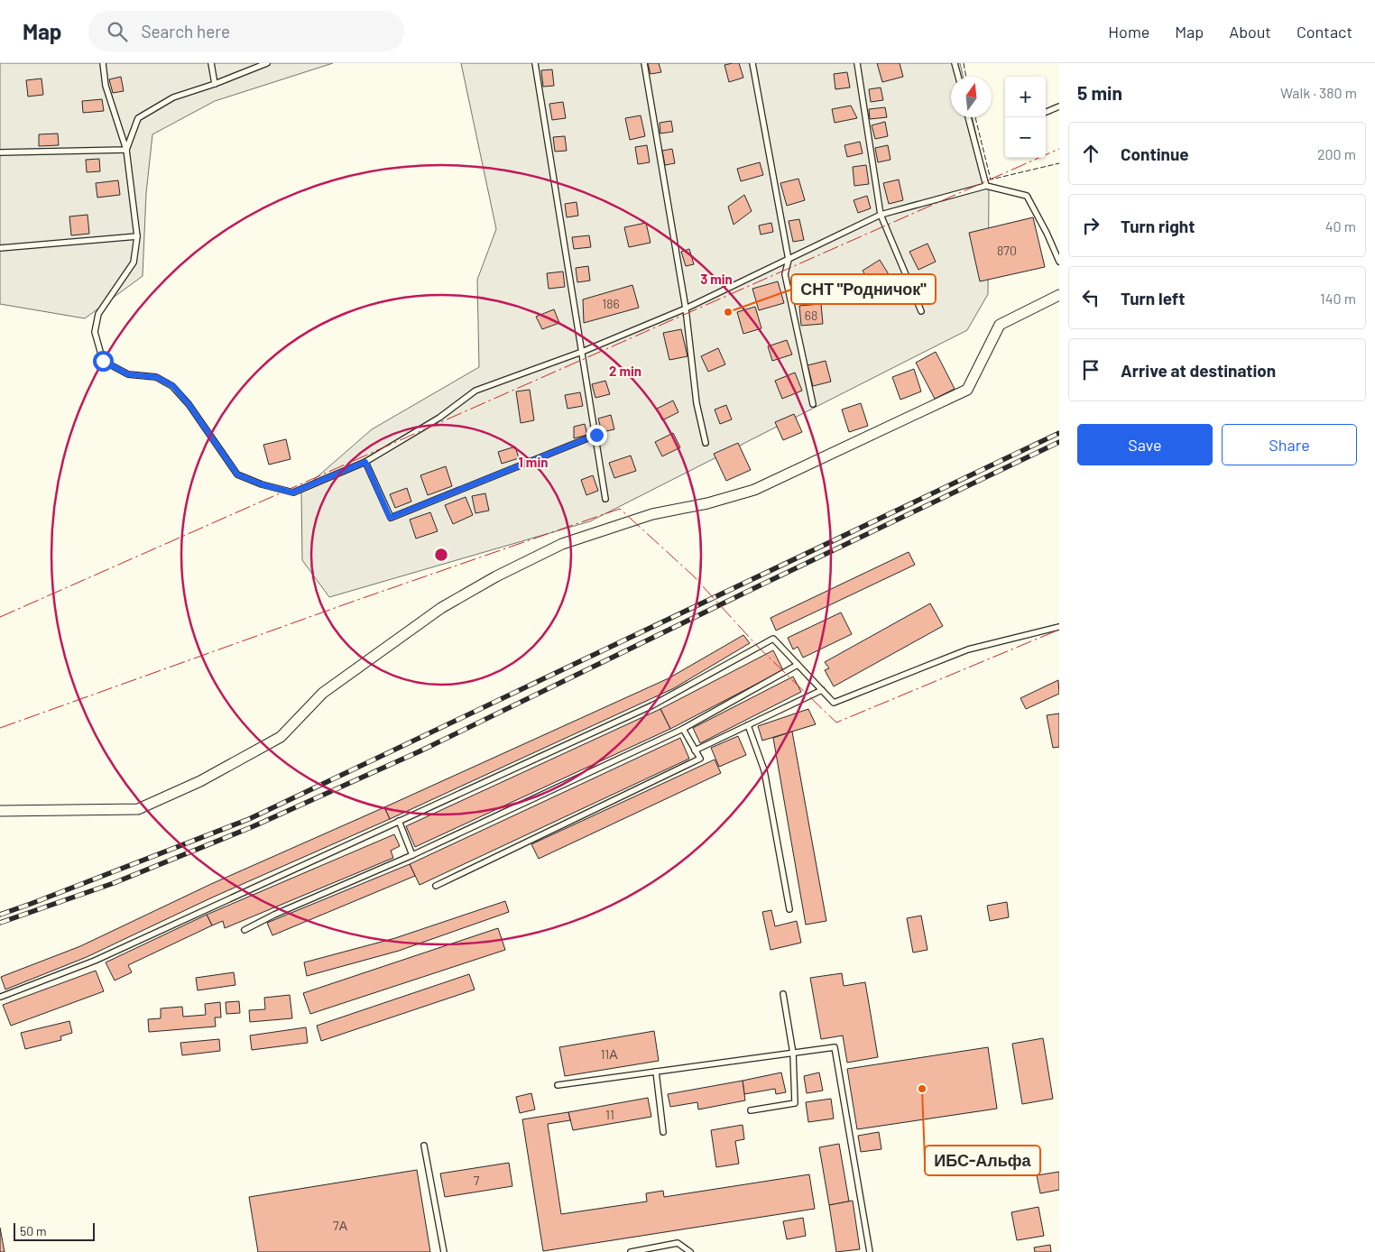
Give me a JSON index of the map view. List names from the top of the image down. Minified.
{"places":["СНТ \"Родничок\"","ИБС-Альфа"],"house_numbers":["870","186","68","11А","11","7","7А"],"scale_bar":"50 m","north":"top","page":{"header":"Map","search":"Search here","nav":["Home","Map","About","Contact"],"heading":["5 min","Walk · 380 m"],"map_buttons":["+","−"],"list":[["Continue","200 m"],["Turn right","40 m"],["Turn left","140 m"],"Arrive at destination"],"buttons":["Save","Share"],"scale":"50 m"},"rings":["3 min","2 min","1 min"]}
